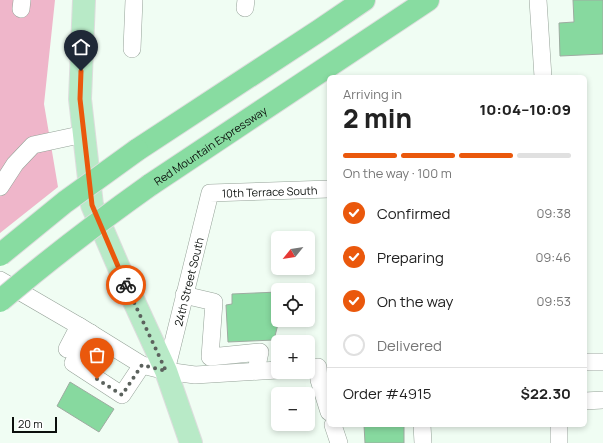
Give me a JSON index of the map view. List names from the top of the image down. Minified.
{"streets":{"highway":["Red Mountain Expressway"],"street":["10th Terrace South","24th Street South"]},"crossings":[["10th Terrace South","24th Street South"]],"scale_bar":"20 m","north":"bottom left","page":{"heading":["2 min","Arriving in","10:04–10:09"],"panel":["Order #4915","$22.30"],"bar":"On the way · 100 m","list":[["Confirmed","09:38"],["Preparing","09:46"],["On the way","09:53"],"Delivered"],"map_buttons":["+","−"],"scale":"20 m"}}
